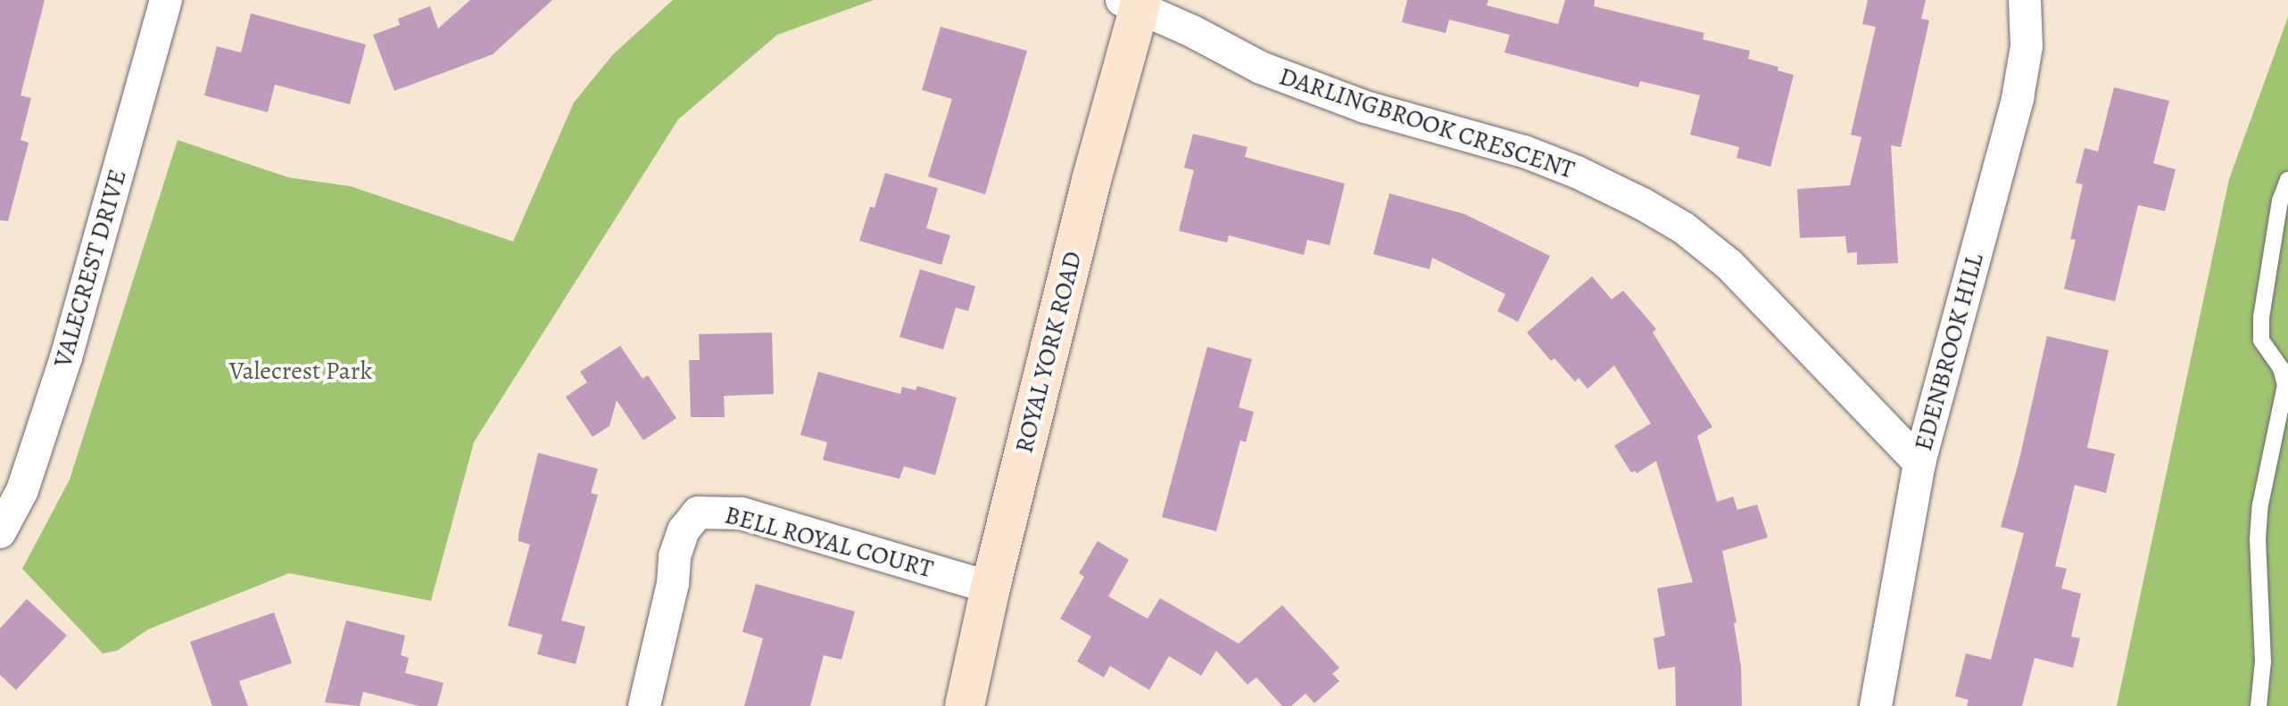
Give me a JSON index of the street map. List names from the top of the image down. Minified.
{"streets":{"main road":["ROYAL YORK ROAD"],"street":["DARLINGBROOK CRESCENT","VALECREST DRIVE","EDENBROOK HILL","BELL ROYAL COURT"]},"crossings":[["DARLINGBROOK CRESCENT","ROYAL YORK ROAD"],["DARLINGBROOK CRESCENT","EDENBROOK HILL"],["ROYAL YORK ROAD","BELL ROYAL COURT"]],"parks":["Valecrest Park"]}
